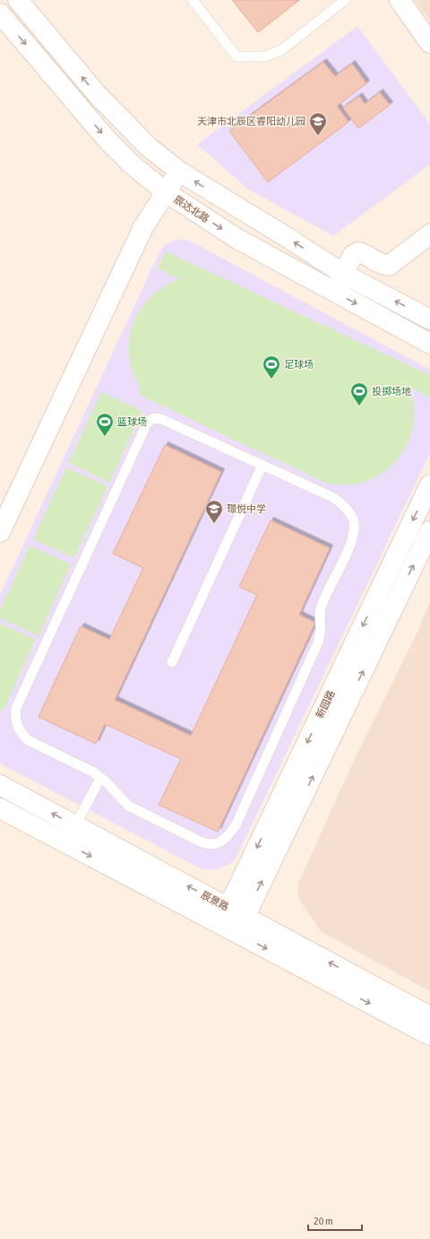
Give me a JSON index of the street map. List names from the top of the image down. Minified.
{"streets":{"street":["辰达北路","新园路","辰景路"]},"crossings":[["新园路","辰景路"]],"places":{"school or university":["天津市北辰区睿阳幼儿园","璟悦中学"],"sports":["足球场","投掷场地","篮球场"]},"scale_bar":"20 m"}
